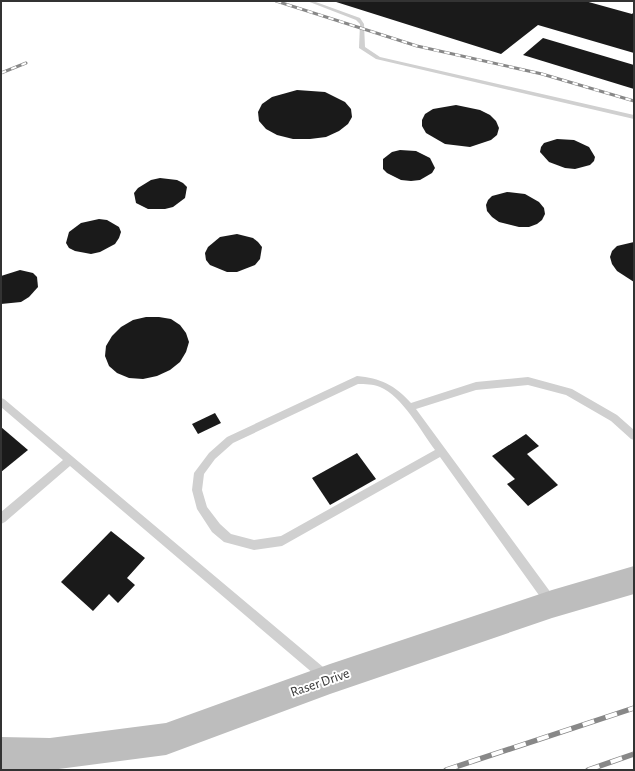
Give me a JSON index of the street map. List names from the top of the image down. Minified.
{"streets":{"street":["Raser Drive"]}}
